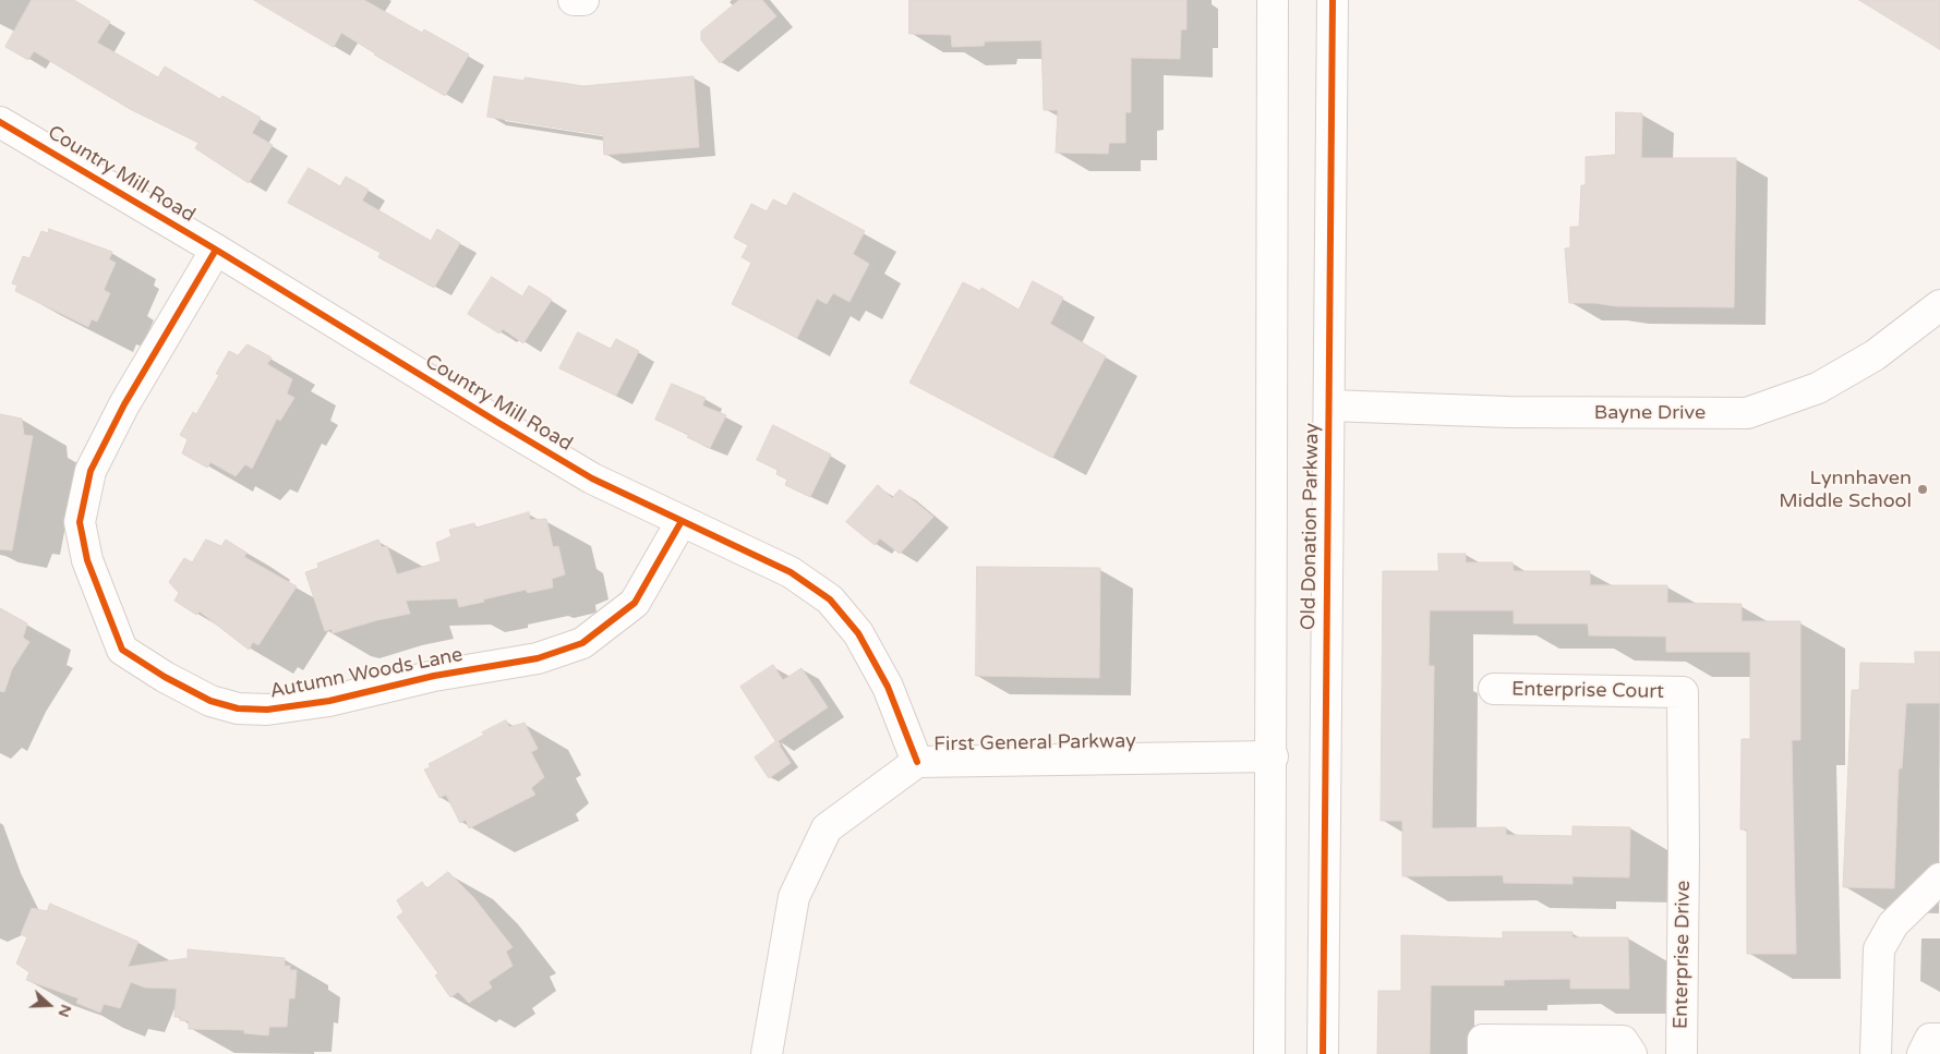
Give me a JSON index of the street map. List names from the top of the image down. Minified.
{"streets":{"street":["Country Mill Road","Bayne Drive","Old Donation Parkway","Autumn Woods Lane","Enterprise Court","First General Parkway","Enterprise Drive"]},"crossings":[["Country Mill Road","Autumn Woods Lane"],["Country Mill Road","First General Parkway"],["Bayne Drive","Old Donation Parkway"],["Old Donation Parkway","First General Parkway"],["Enterprise Court","Enterprise Drive"]],"places":["Lynnhaven Middle School"],"north":"right"}
